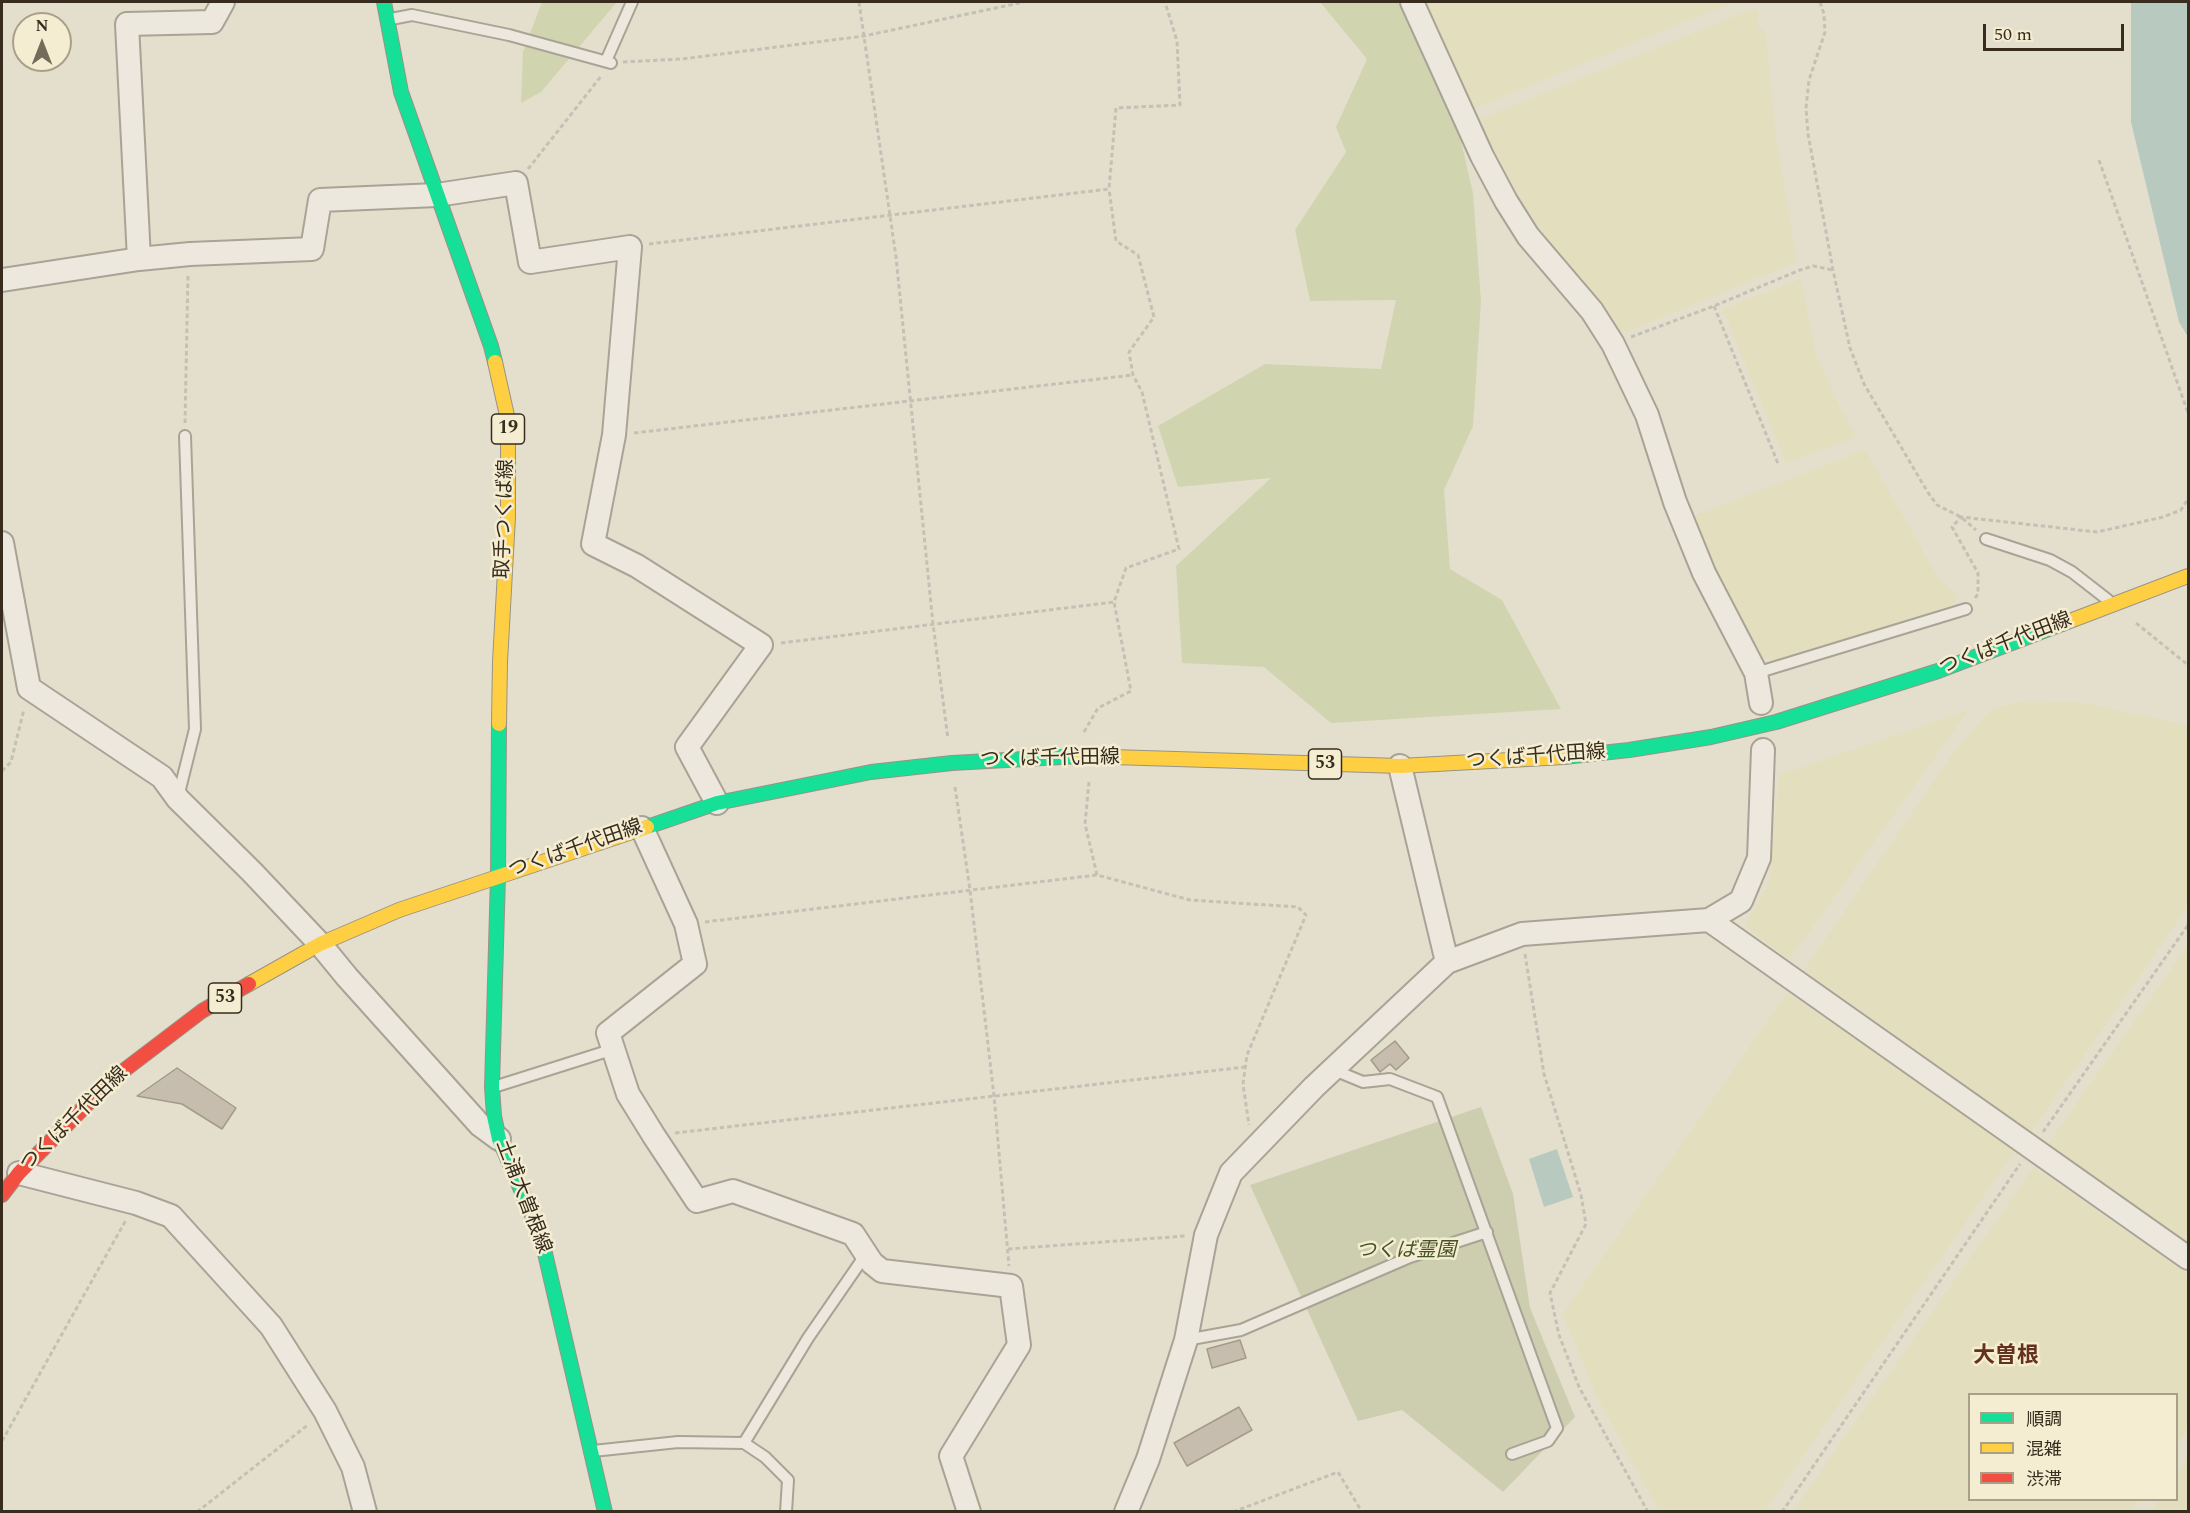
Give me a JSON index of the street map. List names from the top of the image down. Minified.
{"streets":{"main road":["19","取手つくば線","つくば千代田線","53","土浦大曽根線"]},"crossings":[["取手つくば線","つくば千代田線"],["取手つくば線","土浦大曽根線"],["つくば千代田線","土浦大曽根線"]],"districts":["大曽根"],"parks":["つくば霊園"],"legend":["順調","混雑","渋滞"],"scale_bar":"50 m","north":"top"}
